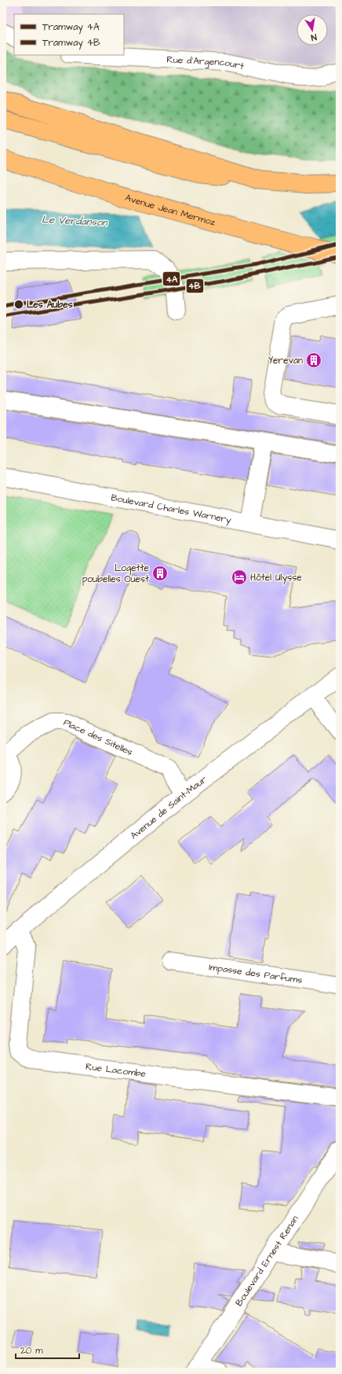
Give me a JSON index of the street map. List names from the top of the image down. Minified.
{"streets":{"main road":["Avenue Jean Mermoz"],"street":["Rue d'Argencourt","Boulevard Charles Warnery","Place des Sitelles","Avenue de Saint-Maur","Impasse des Parfums","Rue Lacombe","Boulevard Ernest Renan"]},"crossings":[["Place des Sitelles","Avenue de Saint-Maur"],["Avenue de Saint-Maur","Rue Lacombe"]],"water":["Le Verdanson"],"places":{"other":["Les Aubes"],"building":["Yerevan","Logette poubelles Ouest"],"hotel":["Hôtel Ulysse"]},"lines":["tram line 4A","tram line 4B"],"legend":["Tramway 4A","Tramway 4B"],"scale_bar":"20 m","north":"bottom"}
